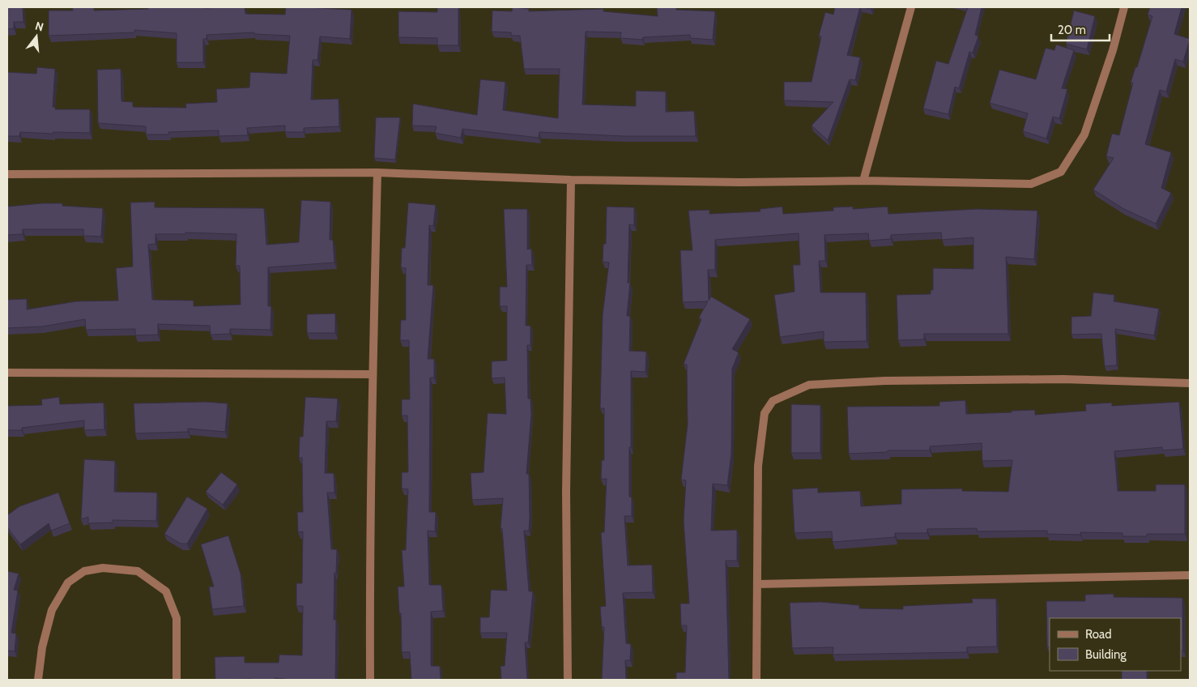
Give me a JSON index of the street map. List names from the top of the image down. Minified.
{"legend":["Road","Building"],"scale_bar":"20 m","north":"top"}
